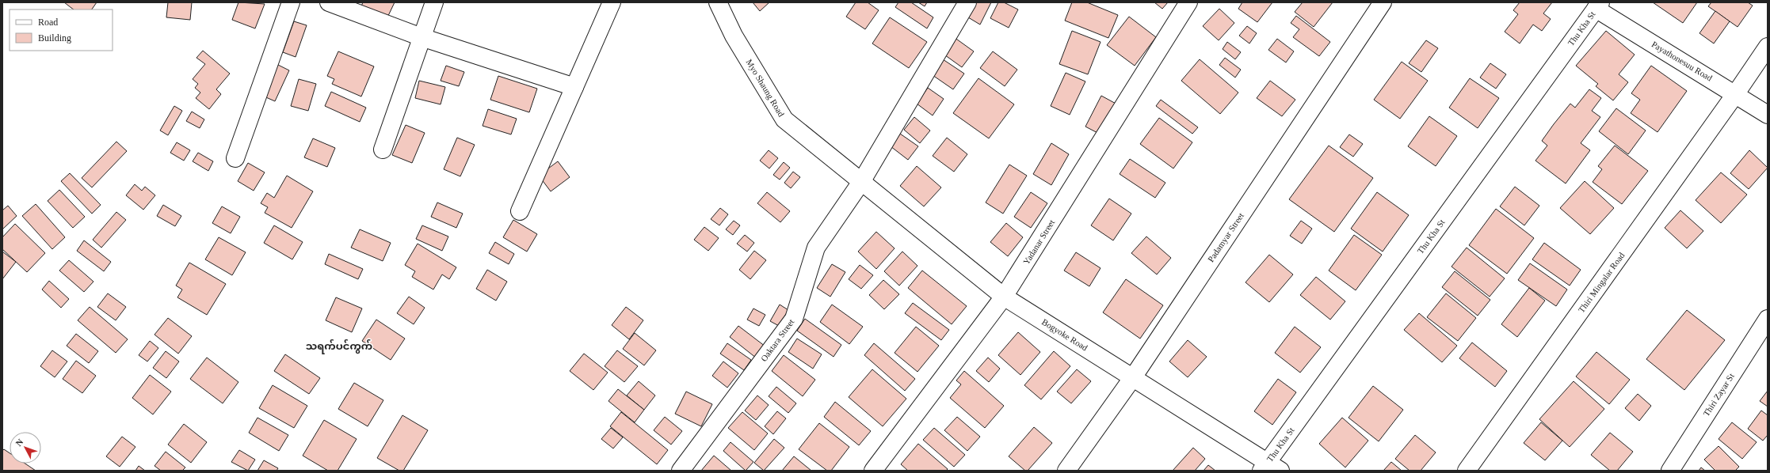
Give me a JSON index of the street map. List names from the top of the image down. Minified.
{"streets":{"street":["Thu Kha St","Payathonesuu Road","Myo Shaung Road","Padamyar Street","Yadanar Street","Thiri Mingalar Road","Bogyoke Road","Oaktara Street","Thiri Zayar St"]},"crossings":[["Thu Kha St","Payathonesuu Road"],["Thu Kha St","Bogyoke Road"],["Payathonesuu Road","Thiri Mingalar Road"],["Myo Shaung Road","Bogyoke Road"],["Myo Shaung Road","Oaktara Street"],["Padamyar Street","Bogyoke Road"],["Yadanar Street","Bogyoke Road"],["Bogyoke Road","Oaktara Street"]],"districts":["သရက်ပင်ကွက်"],"legend":["Road","Building"],"north":"top left"}
